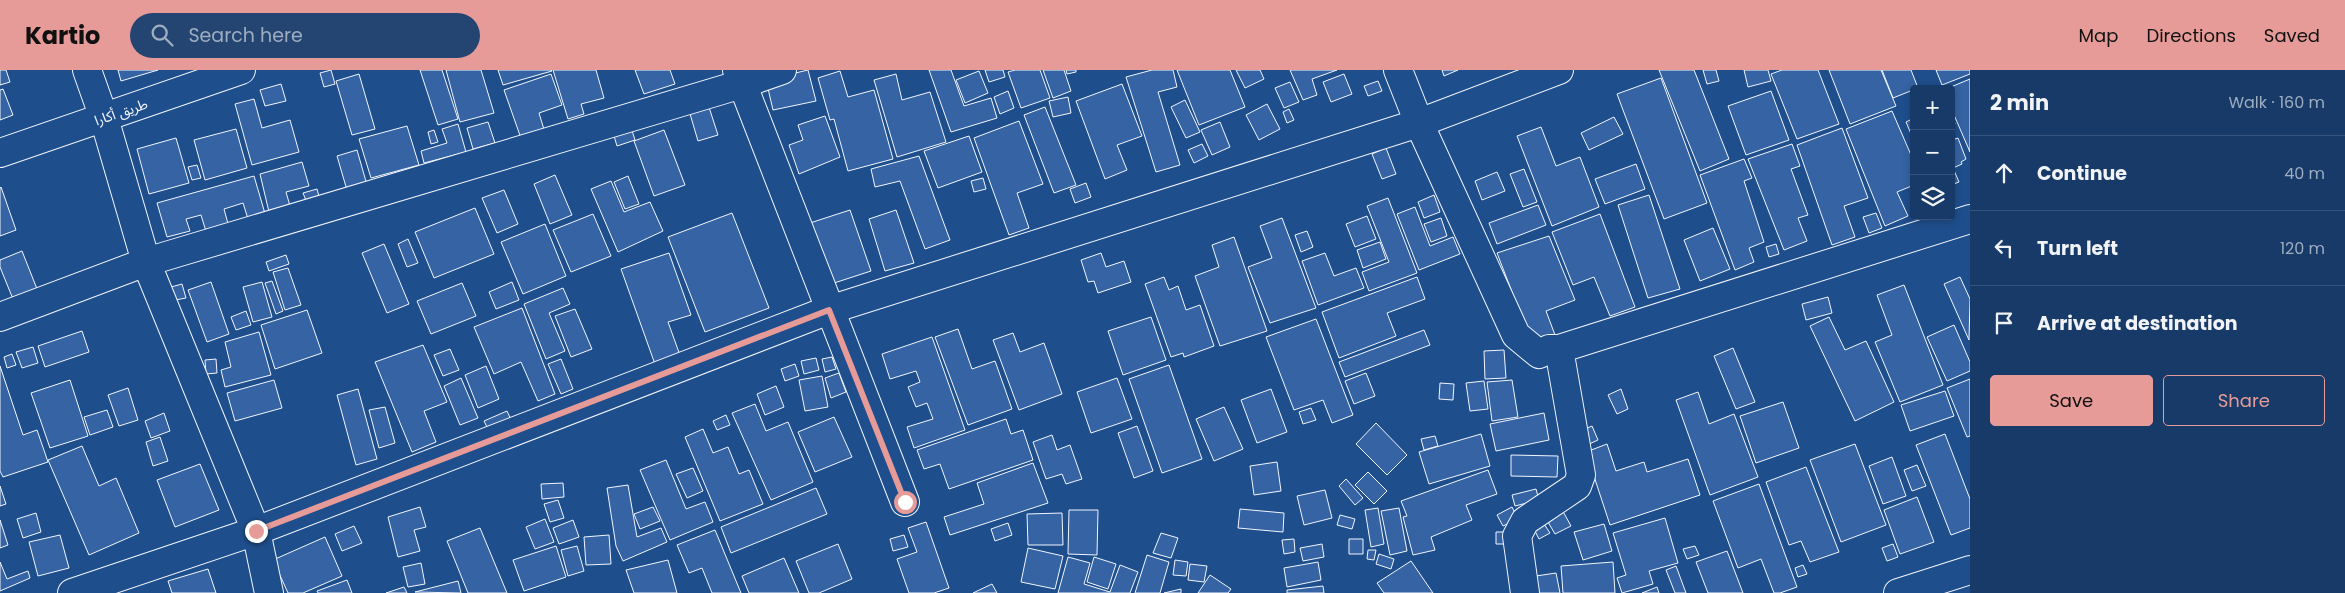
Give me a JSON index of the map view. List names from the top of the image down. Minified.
{"streets":{"street":["طريق أكارا"]},"page":{"header":"Kartio","search":"Search here","nav":["Map","Directions","Saved"],"heading":["2 min","Walk · 160 m"],"map_buttons":["+","−"],"list":[["Continue","40 m"],["Turn left","120 m"],"Arrive at destination"],"buttons":["Save","Share"]}}
